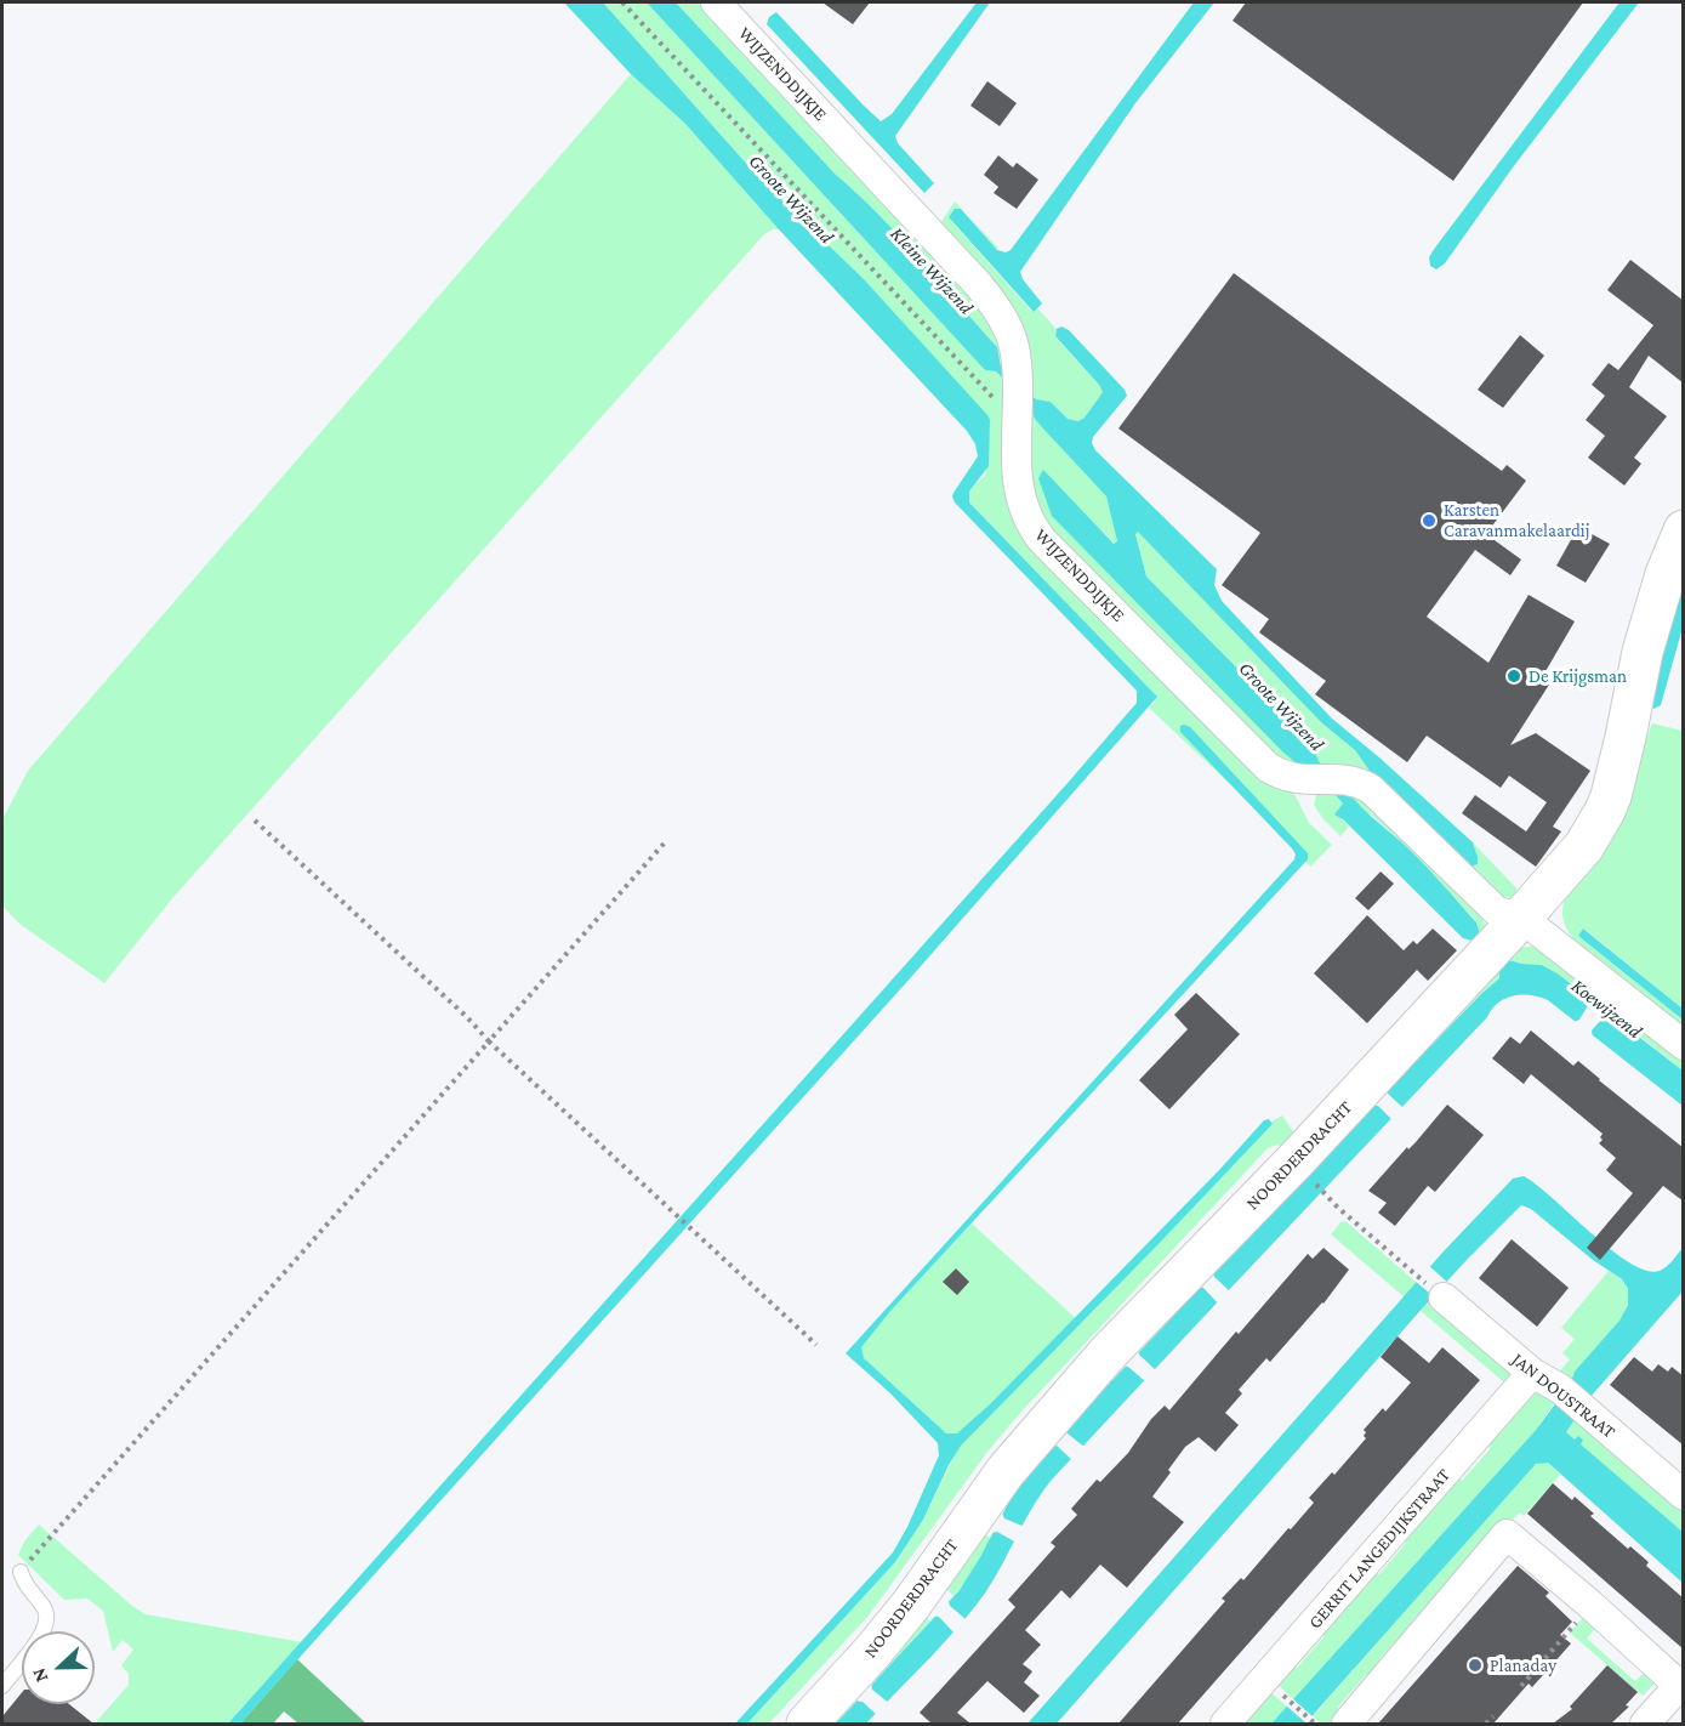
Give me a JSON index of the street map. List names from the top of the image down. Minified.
{"streets":{"street":["WIJZENDDIJKJE","NOORDERDRACHT","JAN DOUSTRAAT","GERRIT LANGEDIJKSTRAAT"]},"crossings":[["WIJZENDDIJKJE","NOORDERDRACHT"],["JAN DOUSTRAAT","GERRIT LANGEDIJKSTRAAT"]],"water":["Groote Wijzend","Kleine Wijzend","Koewijzend"],"places":["Karsten Caravanmakelaardij","De Krijgsman","Planaday"],"north":"left"}
